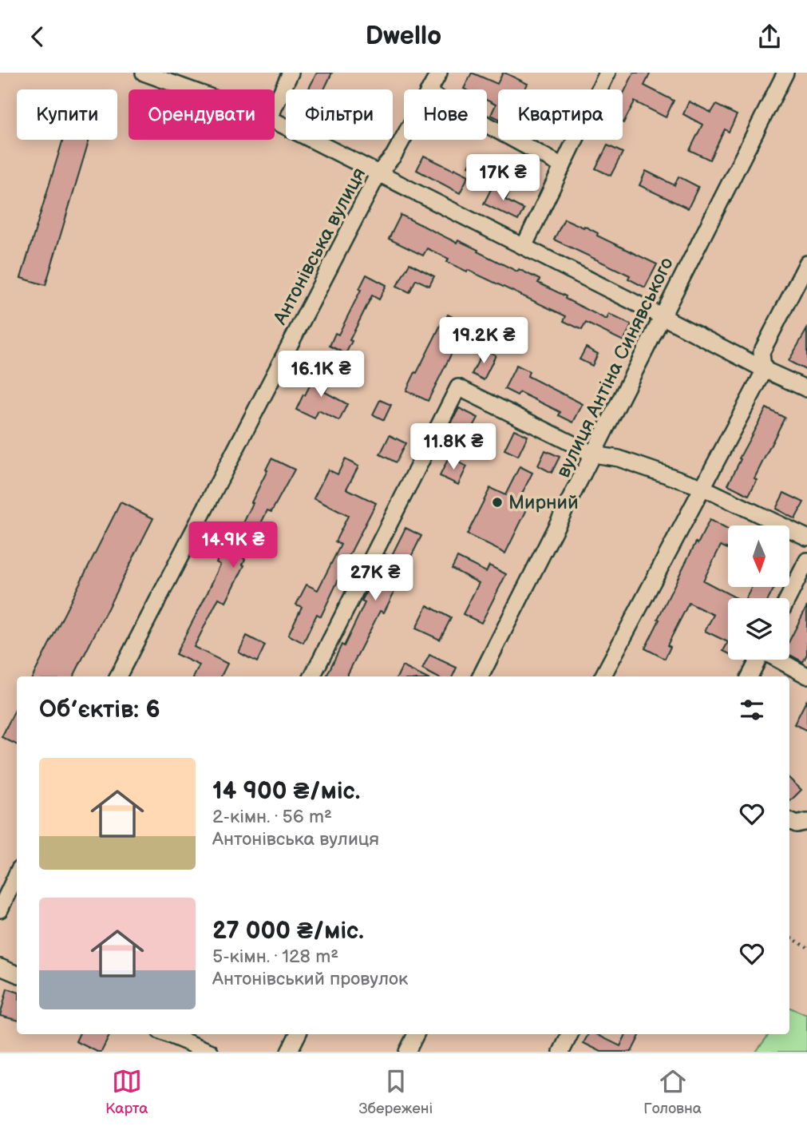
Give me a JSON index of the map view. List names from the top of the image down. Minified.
{"streets":{"street":["Антонівська вулиця","вулиця Антіна Синявського"]},"places":["Мирний"],"north":"bottom","page":{"header":"Dwello","chip":["Купити","Орендувати","Фільтри","Нове","Квартира"],"price":["17K ₴","19.2K ₴","16.1K ₴","11.8K ₴","14.9K ₴","27K ₴"],"heading":"Об’єктів: 6","list":[{"name":"14 900 ₴/міс.","note":"2-кімн. · 56 m² · Антонівська вулиця"},{"name":"27 000 ₴/міс.","note":"5-кімн. · 128 m² · Антонівський провулок"}],"tabs":["Карта","Збережені","Головна"]}}
